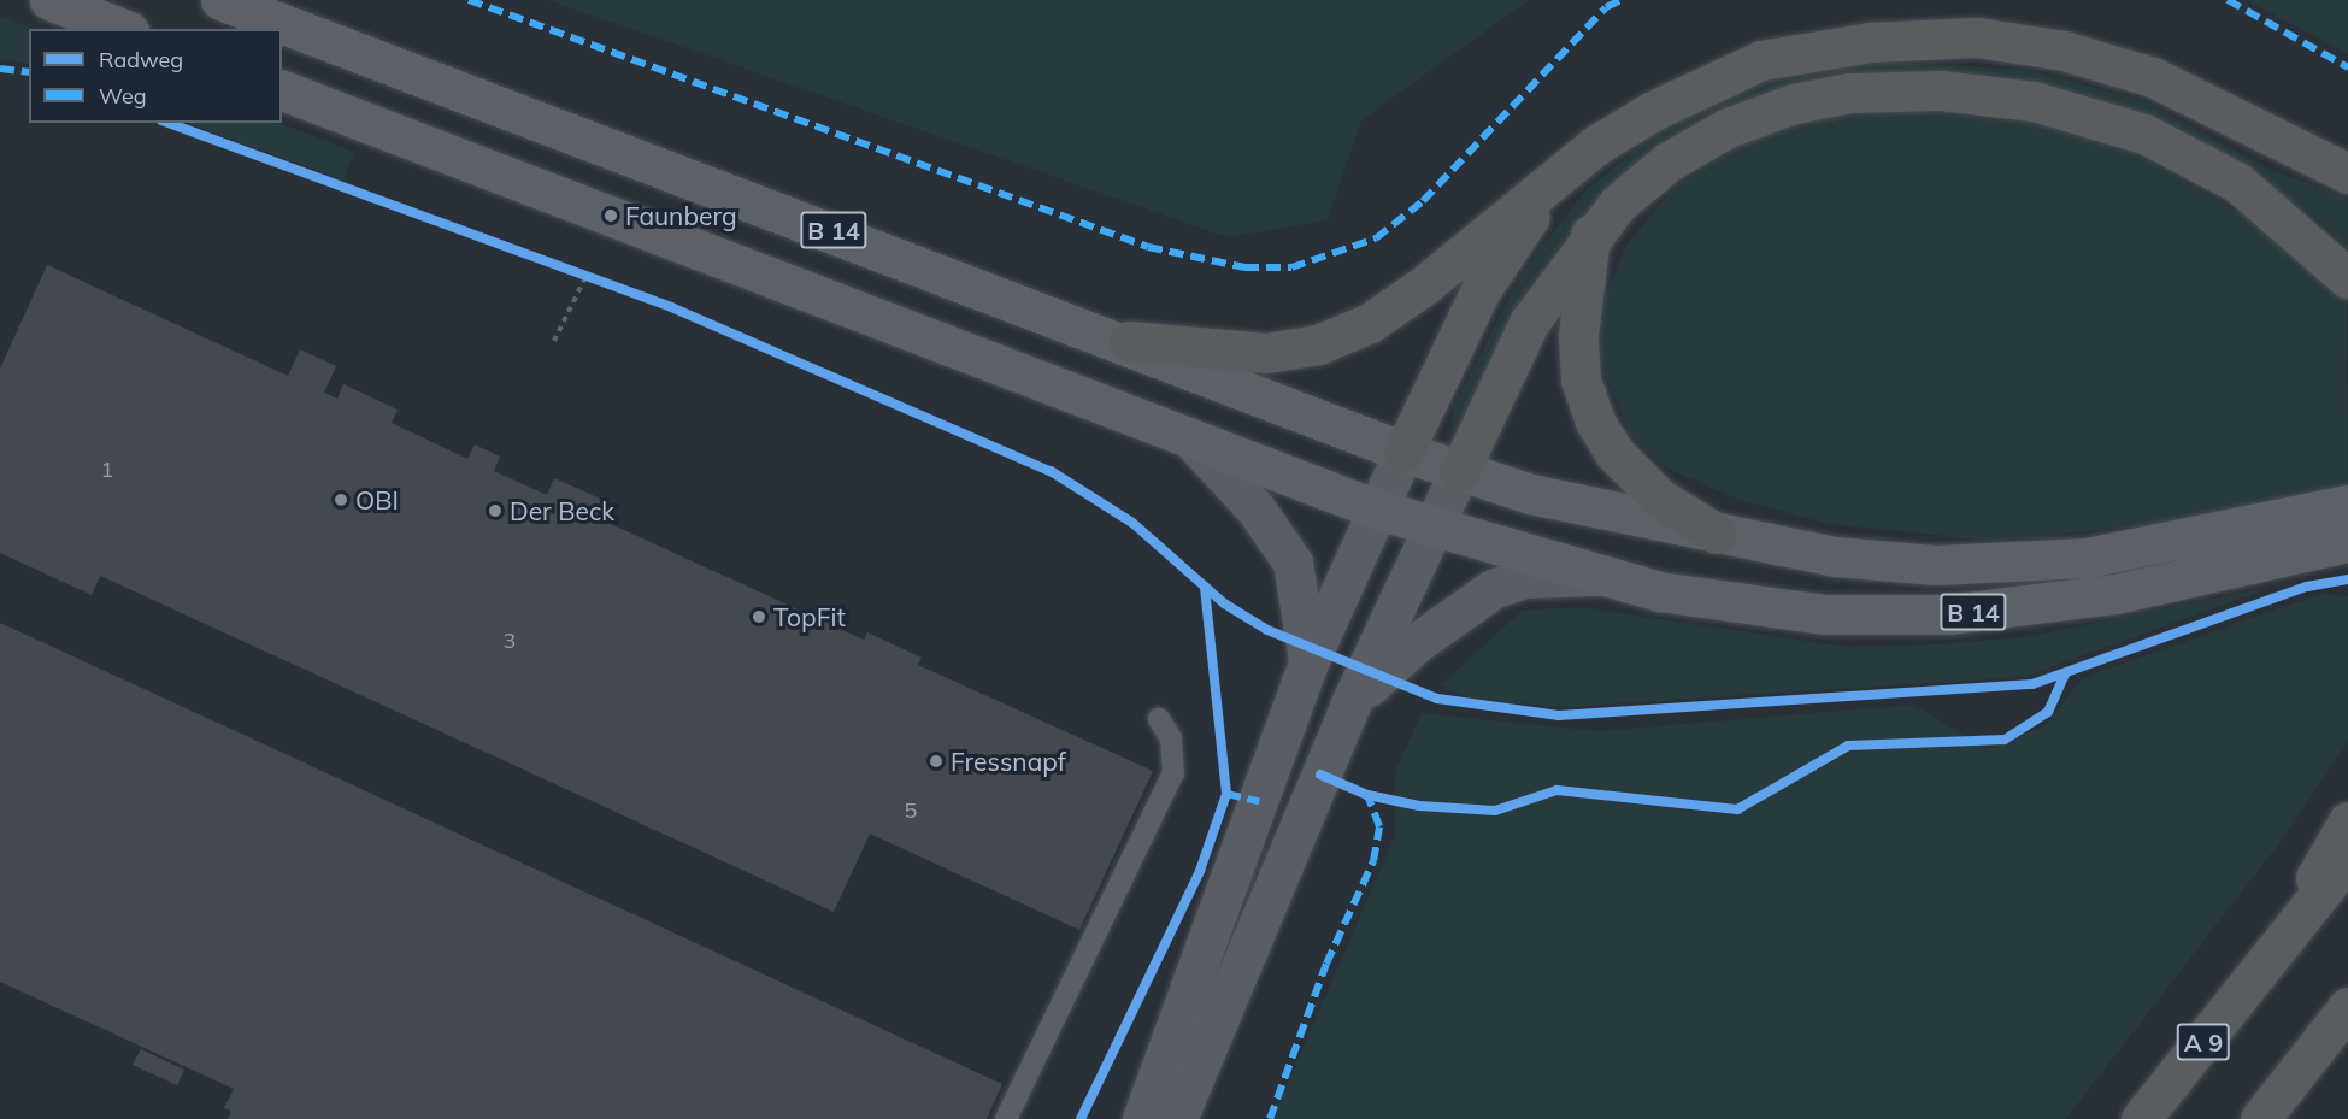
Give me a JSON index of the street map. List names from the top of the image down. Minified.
{"streets":{"highway":["A 9"],"main road":["B 14"]},"places":["Faunberg","OBI","Der Beck","TopFit","Fressnapf"],"house_numbers":["1","3","5"],"legend":["Radweg","Weg"]}
